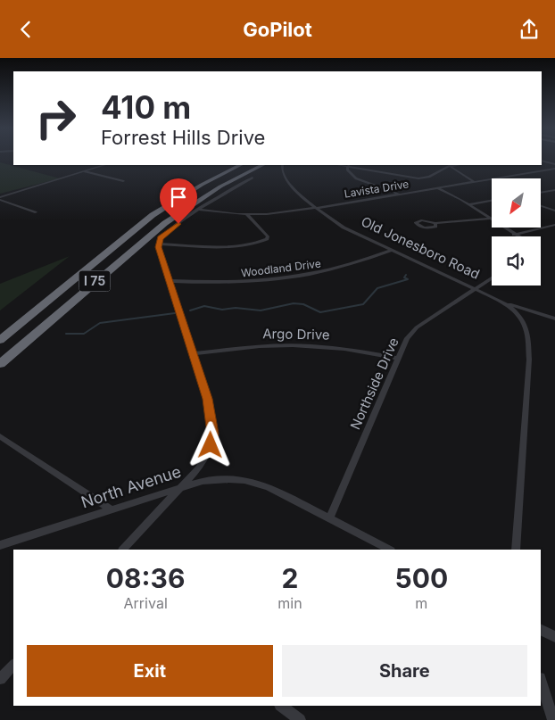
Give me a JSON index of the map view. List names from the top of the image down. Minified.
{"streets":{"highway":["I 75"],"street":["Lavista Drive","Old Jonesboro Road","Woodland Drive","Argo Drive","Northside Drive","North Avenue"]},"crossings":[["Lavista Drive","Old Jonesboro Road"],["Old Jonesboro Road","Woodland Drive"],["Old Jonesboro Road","Northside Drive"],["Argo Drive","Northside Drive"],["Northside Drive","North Avenue"]],"north":"bottom left","page":{"header":"GoPilot","turn":["410 m","Forrest Hills Drive"],"eta":["08:36","Arrival","2","min","500","m"],"buttons":["Exit","Share"]}}
